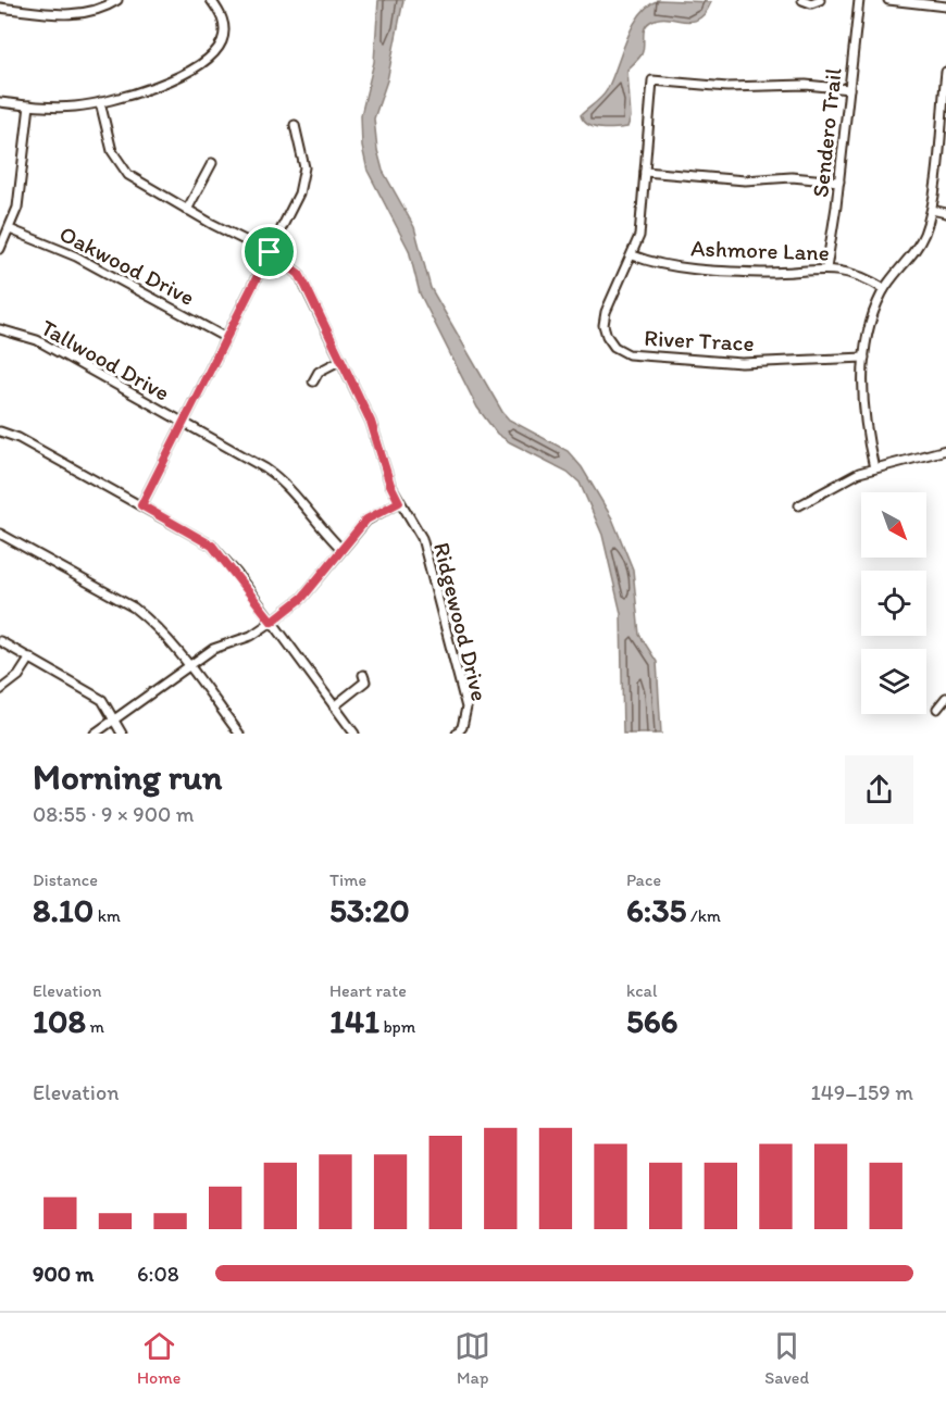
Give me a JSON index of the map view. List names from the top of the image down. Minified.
{"streets":{"street":["Sendero Trail","Ashmore Lane","Oakwood Drive","River Trace","Tallwood Drive","Ridgewood Drive"]},"crossings":[["Sendero Trail","Ashmore Lane"],["Sendero Trail","River Trace"],["Ashmore Lane","River Trace"]],"north":"bottom right","page":{"heading":["Morning run","08:55 · 9 × 900 m"],"stats":[["Distance","8.10 km"],["Time","53:20"],["Pace","6:35 /km"],["Elevation","108 m"],["Heart rate","141 bpm"],["kcal","566"]],"chart":["Elevation","149–159 m"],"list":[{"name":"900 m","note":"6:08"}],"tabs":["Home","Map","Saved"]}}
